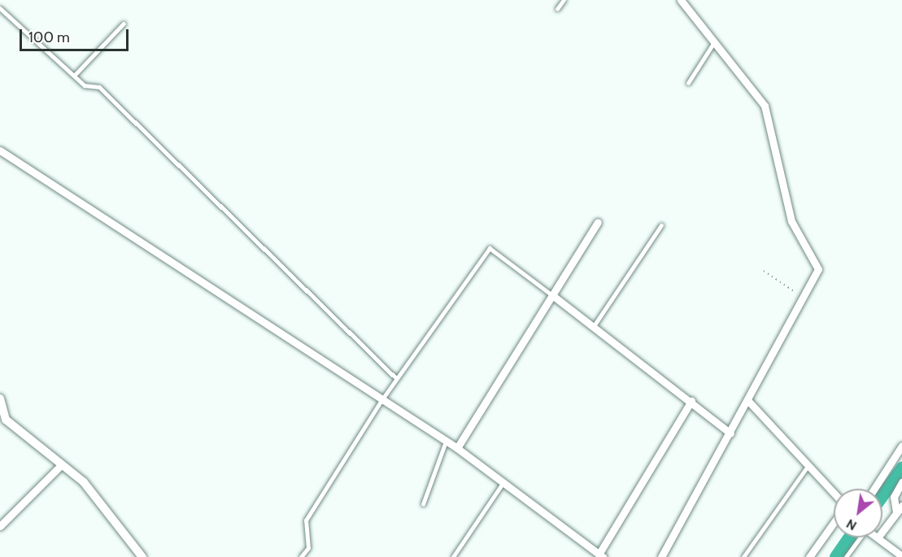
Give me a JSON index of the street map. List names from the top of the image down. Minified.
{"scale_bar":"100 m","north":"bottom left"}
